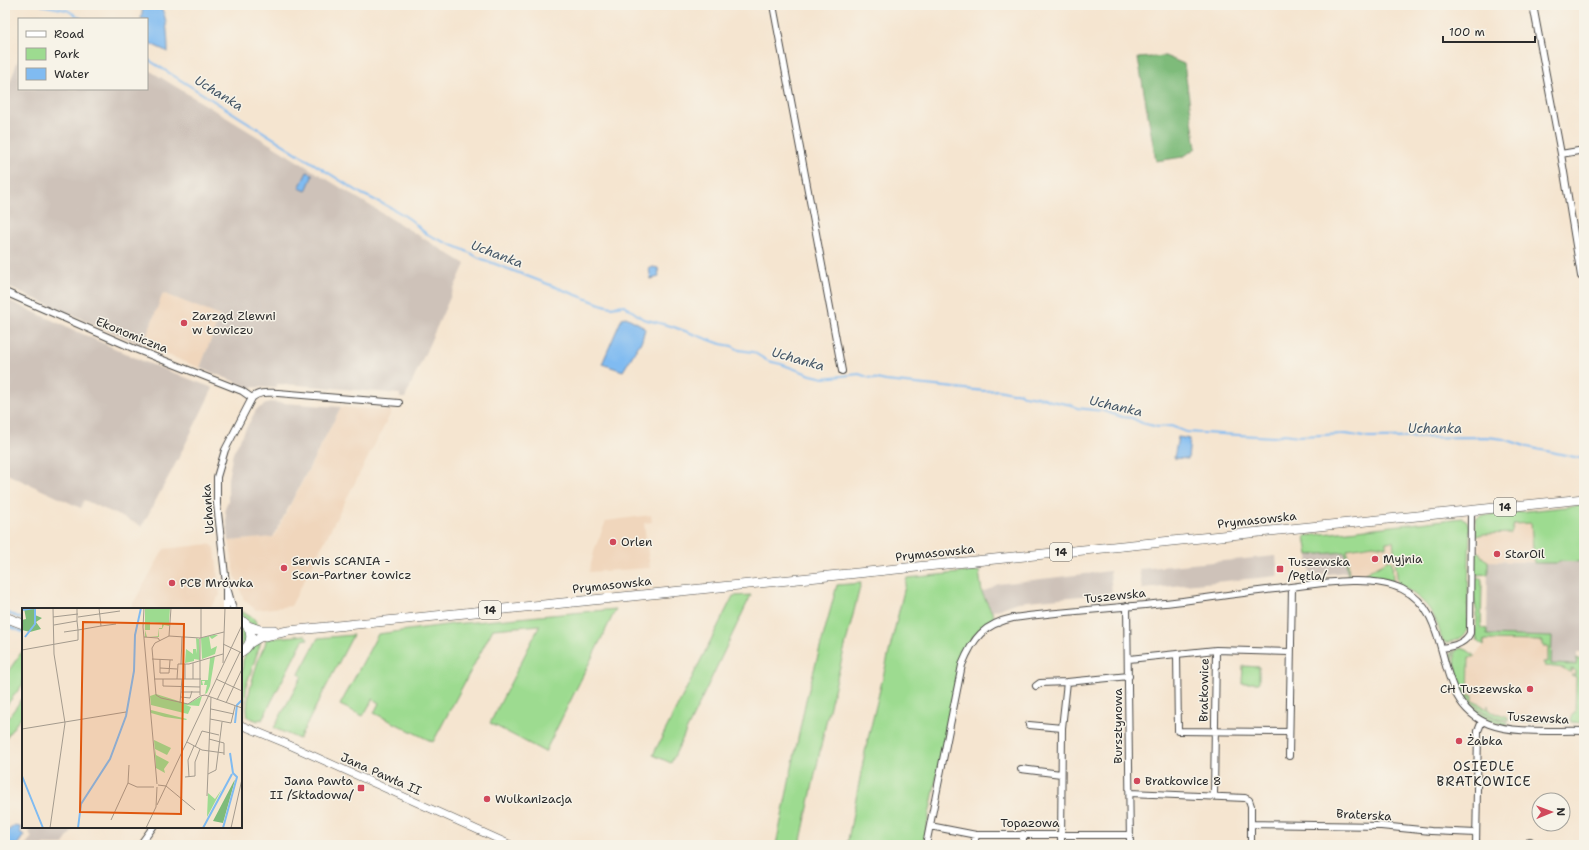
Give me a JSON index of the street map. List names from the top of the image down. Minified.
{"streets":{"main road":["14","Prymasowska"],"street":["Ekonomiczna","Uchanka","Tuszewska","Bratkowice","Bursztynowa","Jana Pawła II","Braterska","Topazowa"]},"crossings":[["Ekonomiczna","Uchanka"],["14","Prymasowska"],["Tuszewska","Bursztynowa"],["Tuszewska","Topazowa"],["Bratkowice","Bursztynowa"],["Bursztynowa","Topazowa"]],"districts":["OSIEDLE BRATKOWICE"],"water":["Uchanka"],"places":{"other":["Zarząd Zlewni w Łowiczu","Orlen","StarOil","Myjnia","Serwis SCANIA - Scan-Partner Łowicz","PCB Mrówka","CH Tuszewska","Żabka","Bratkowice 8","Wulkanizacja"],"transit":["Tuszewska /Pętla/","Jana Pawła II /Składowa/"]},"legend":["Road","Park","Water"],"scale_bar":"100 m","north":"right"}
